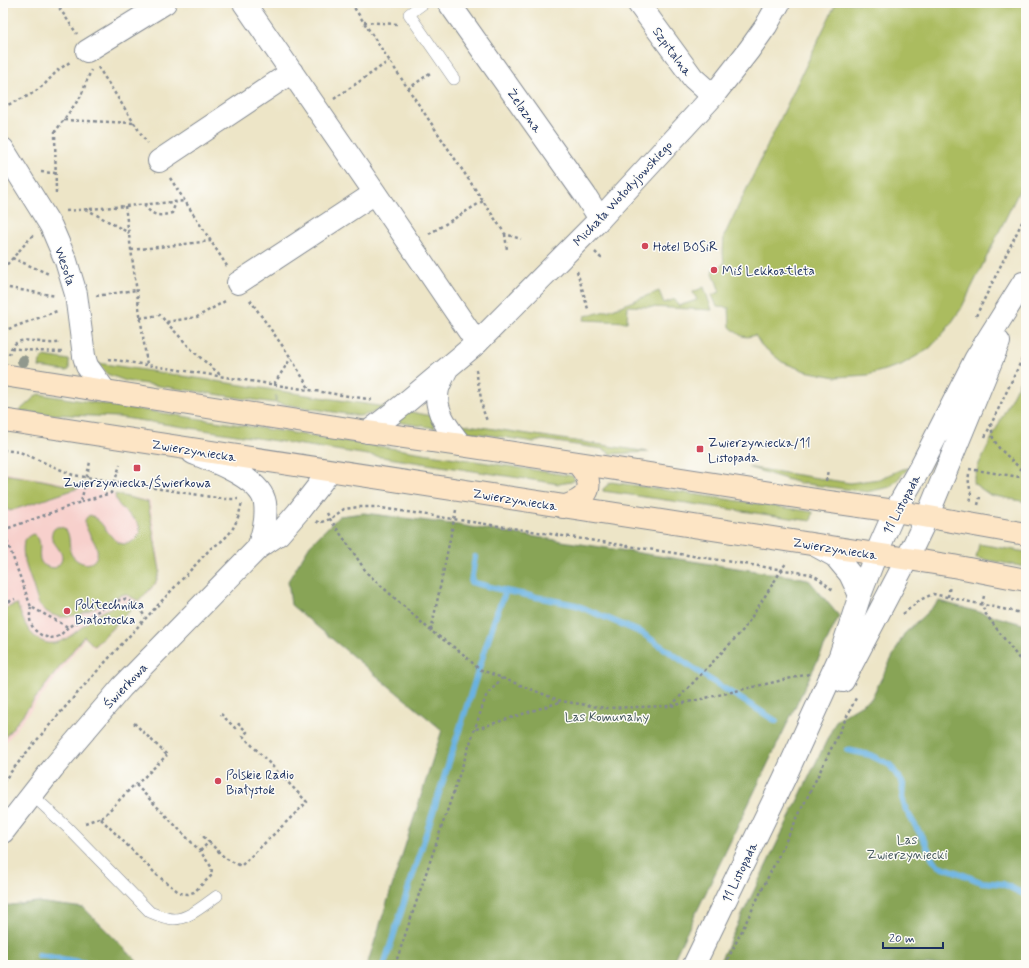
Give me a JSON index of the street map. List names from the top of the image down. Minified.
{"streets":{"main road":["Zwierzyniecka"],"street":["Szpitalna","Żelazna","Michała Wołodyjowskiego","Wesoła","11 Listopada","Świerkowa"]},"crossings":[["Szpitalna","Michała Wołodyjowskiego"],["Żelazna","Michała Wołodyjowskiego"],["Zwierzyniecka","11 Listopada"],["Zwierzyniecka","Świerkowa"]],"parks":["Las Komunalny","Las Zwierzyniecki"],"places":{"other":["Hotel BOSiR","Miś Lekkoatleta","Politechnika Białostocka","Polskie Radio Białystok"],"transit":["Zwierzyniecka/11 Listopada","Zwierzyniecka/Świerkowa"]},"scale_bar":"20 m"}
